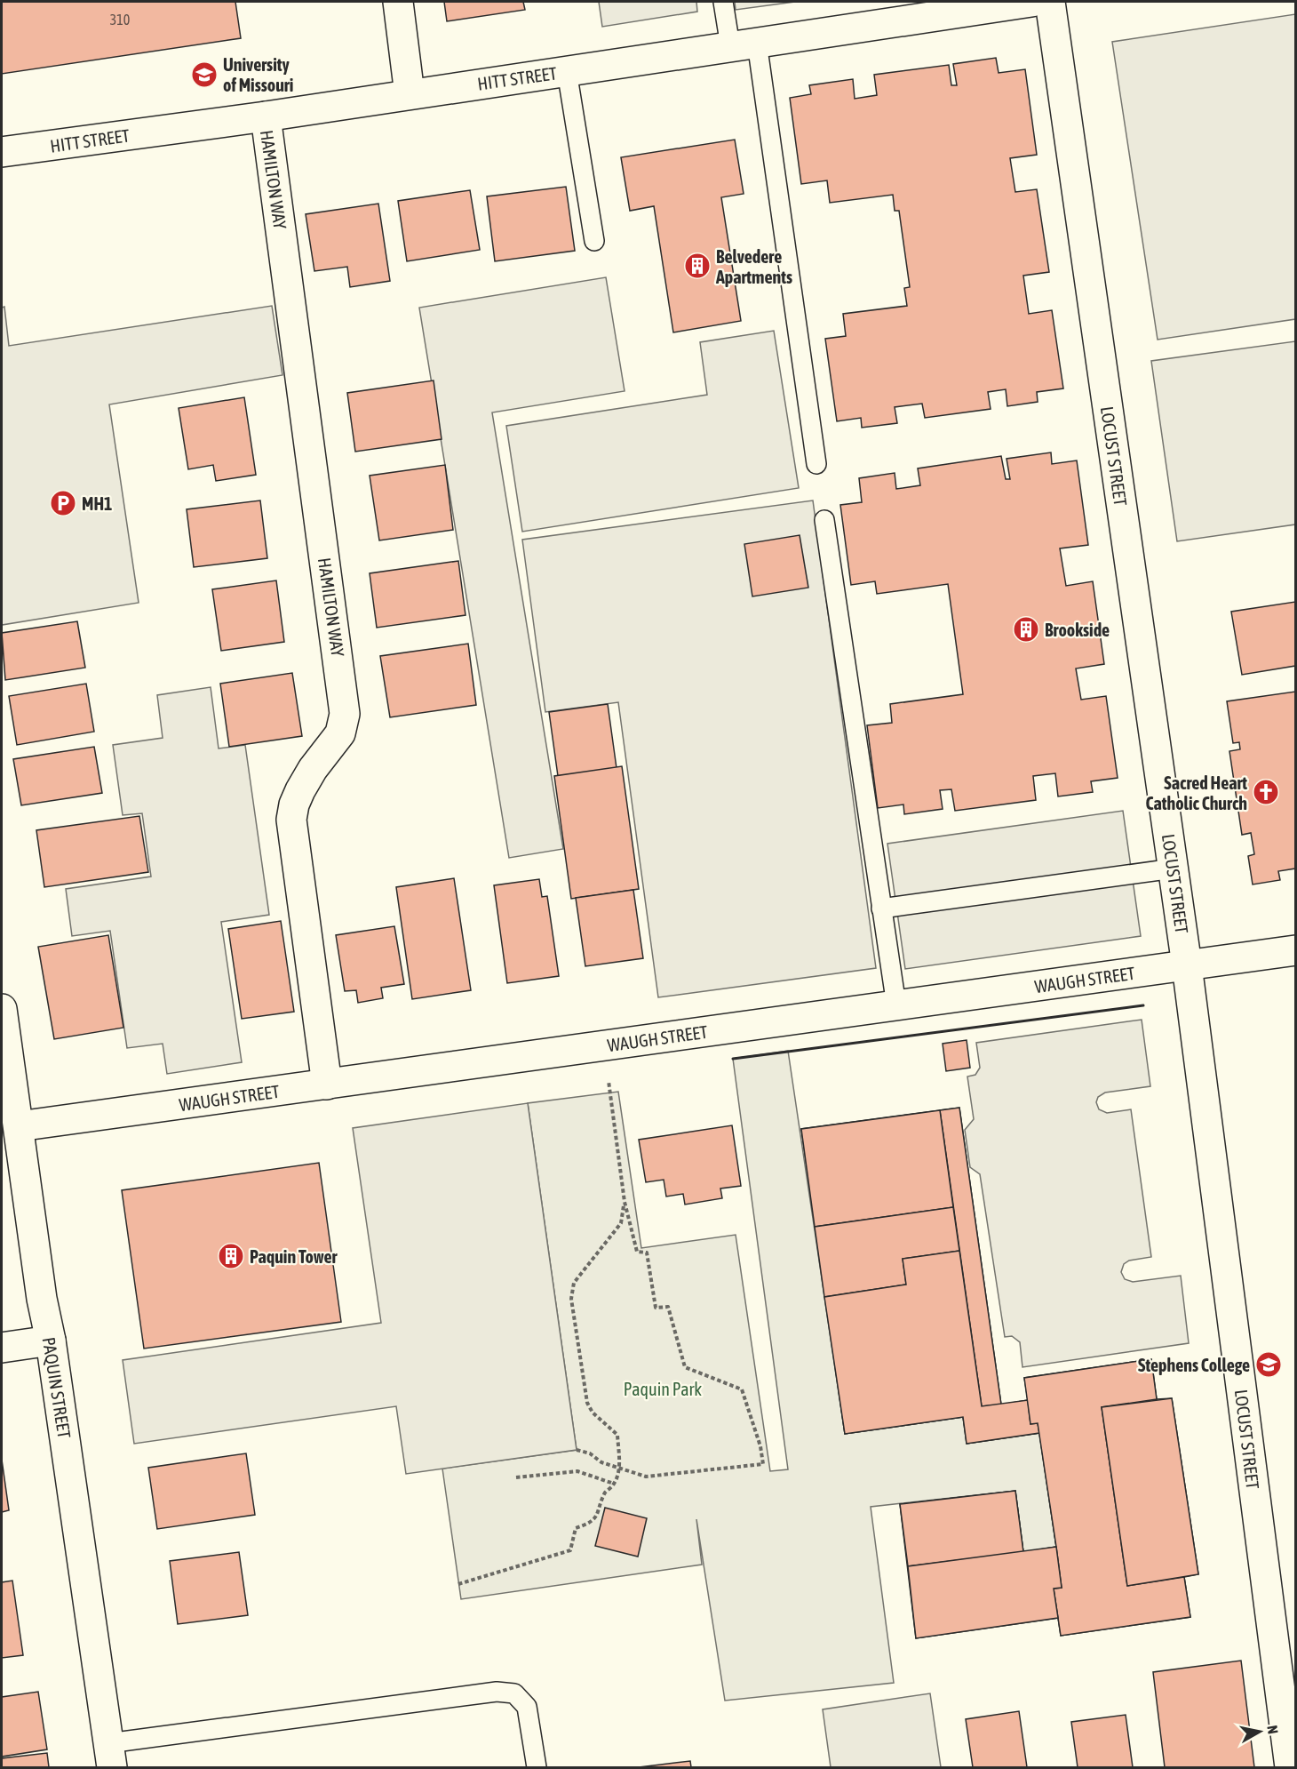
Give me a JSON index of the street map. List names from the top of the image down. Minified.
{"streets":{"street":["HITT STREET","HAMILTON WAY","LOCUST STREET","WAUGH STREET","PAQUIN STREET"]},"crossings":[["HITT STREET","HAMILTON WAY"],["HAMILTON WAY","WAUGH STREET"],["LOCUST STREET","WAUGH STREET"],["WAUGH STREET","PAQUIN STREET"]],"parks":["Paquin Park"],"places":{"school or university":["University of Missouri","Stephens College"],"building":["Belvedere Apartments","Brookside","Paquin Tower"],"parking":["MH1"],"church":["Sacred Heart Catholic Church"]},"house_numbers":["310"],"north":"right"}
